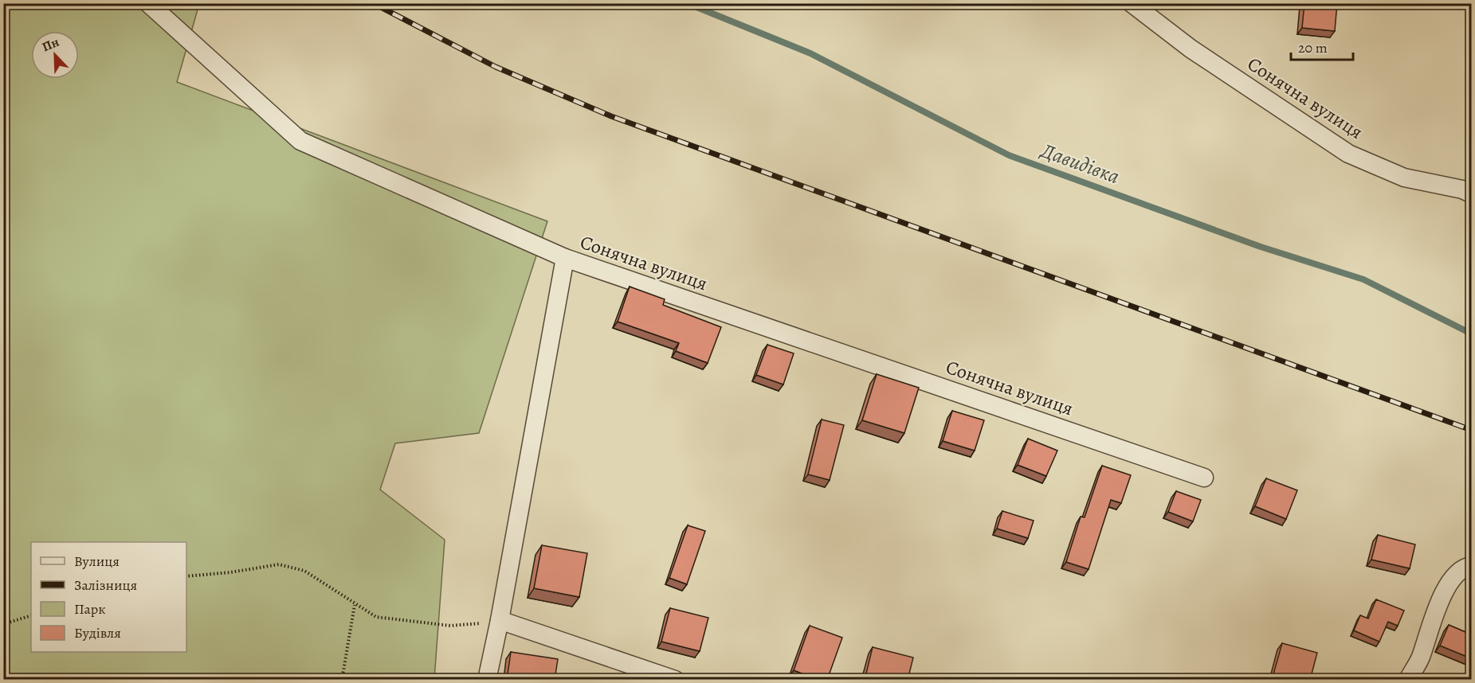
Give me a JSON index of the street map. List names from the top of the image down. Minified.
{"streets":{"street":["Сонячна вулиця"]},"water":["Давидівка"],"legend":["Вулиця","Залізниця","Парк","Будівля"],"scale_bar":"20 m","north":"top left"}
